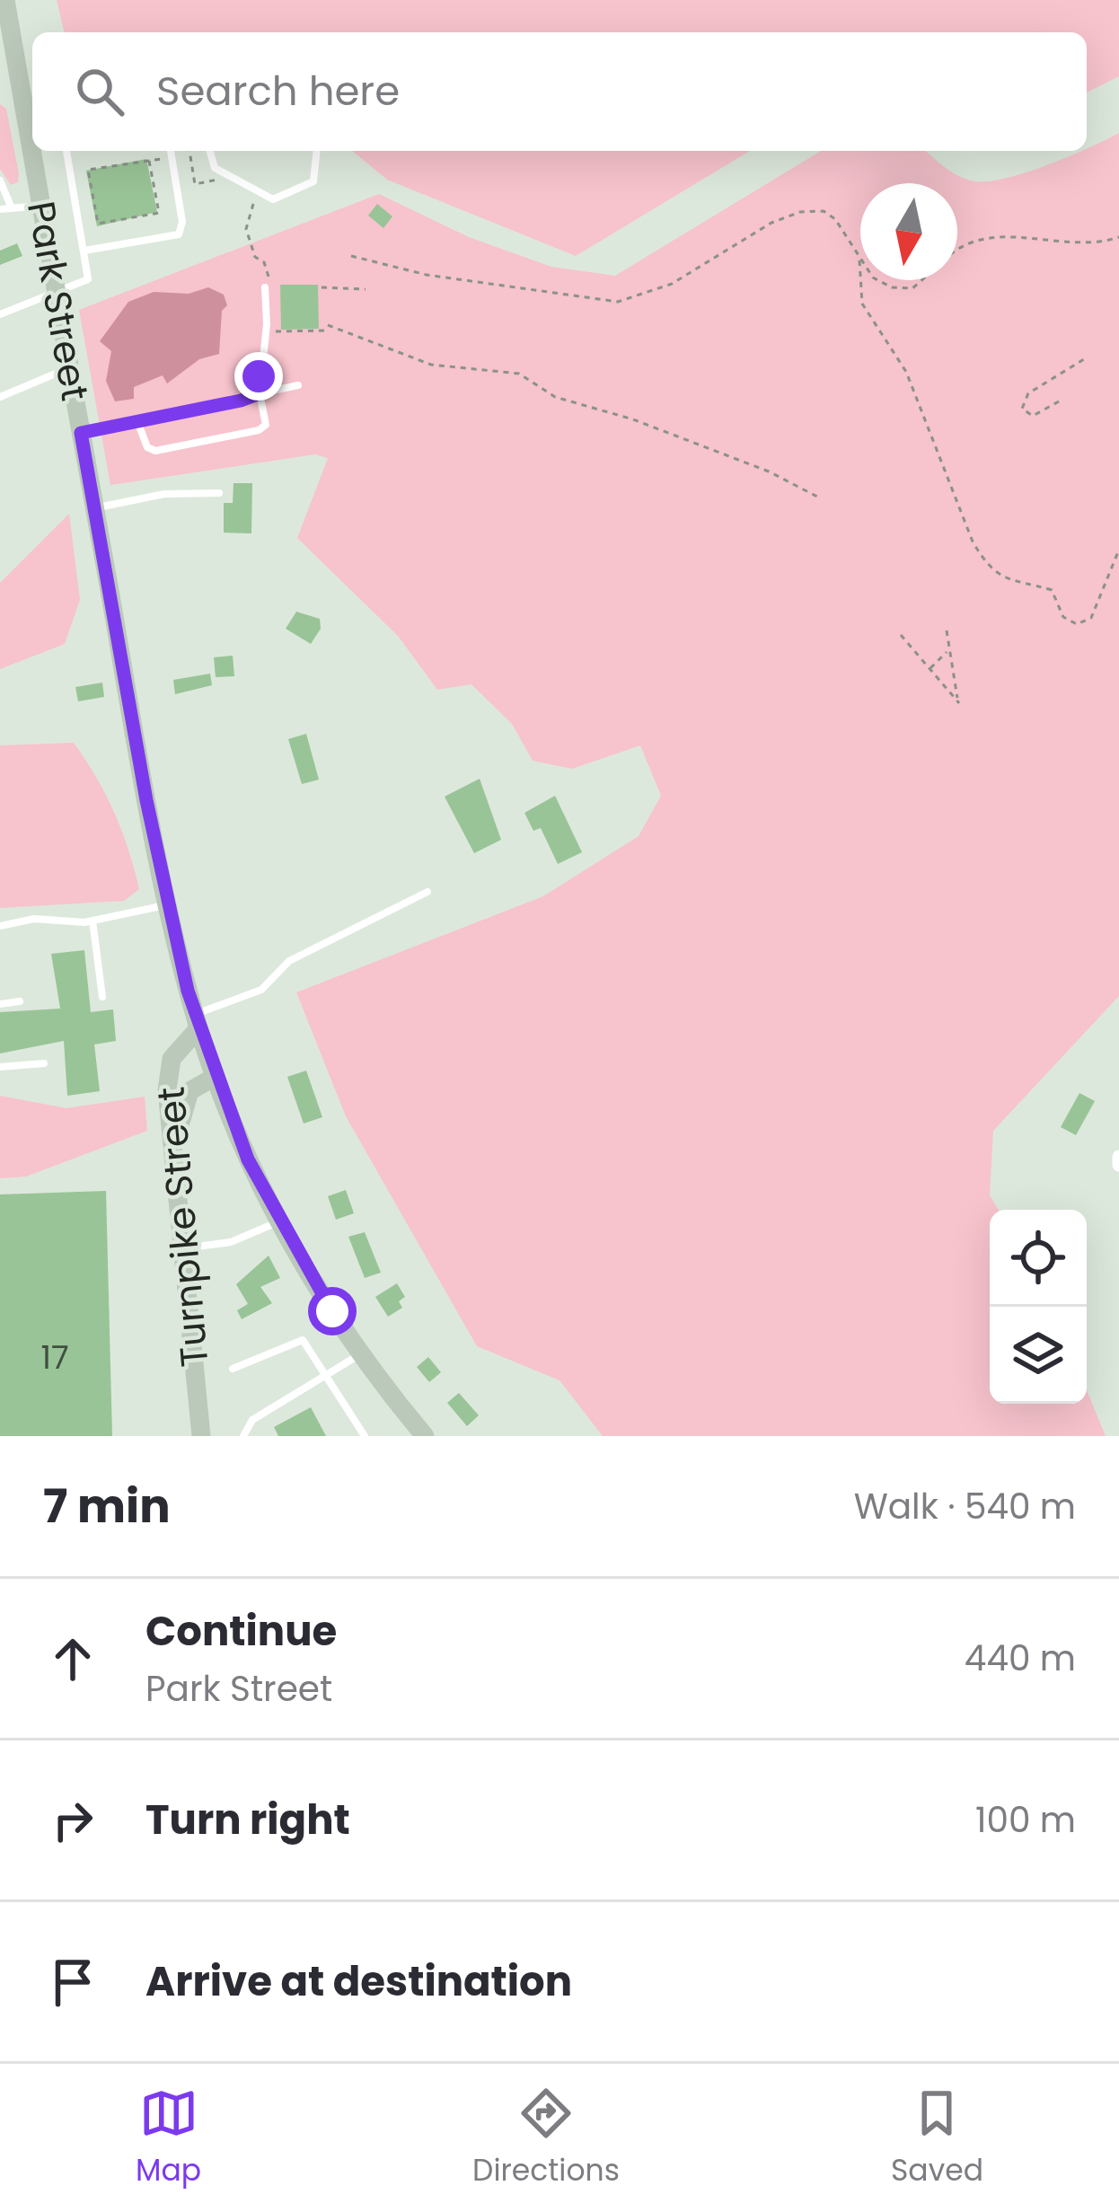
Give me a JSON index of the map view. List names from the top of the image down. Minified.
{"streets":{"main road":["Park Street","Turnpike Street"]},"crossings":[["Park Street","Turnpike Street"]],"house_numbers":["17"],"north":"bottom","page":{"search":"Search here","heading":["7 min","Walk · 540 m"],"list":[["Continue","Park Street","440 m"],["Turn right","100 m"],"Arrive at destination"],"nav":["Map","Directions","Saved"]}}
